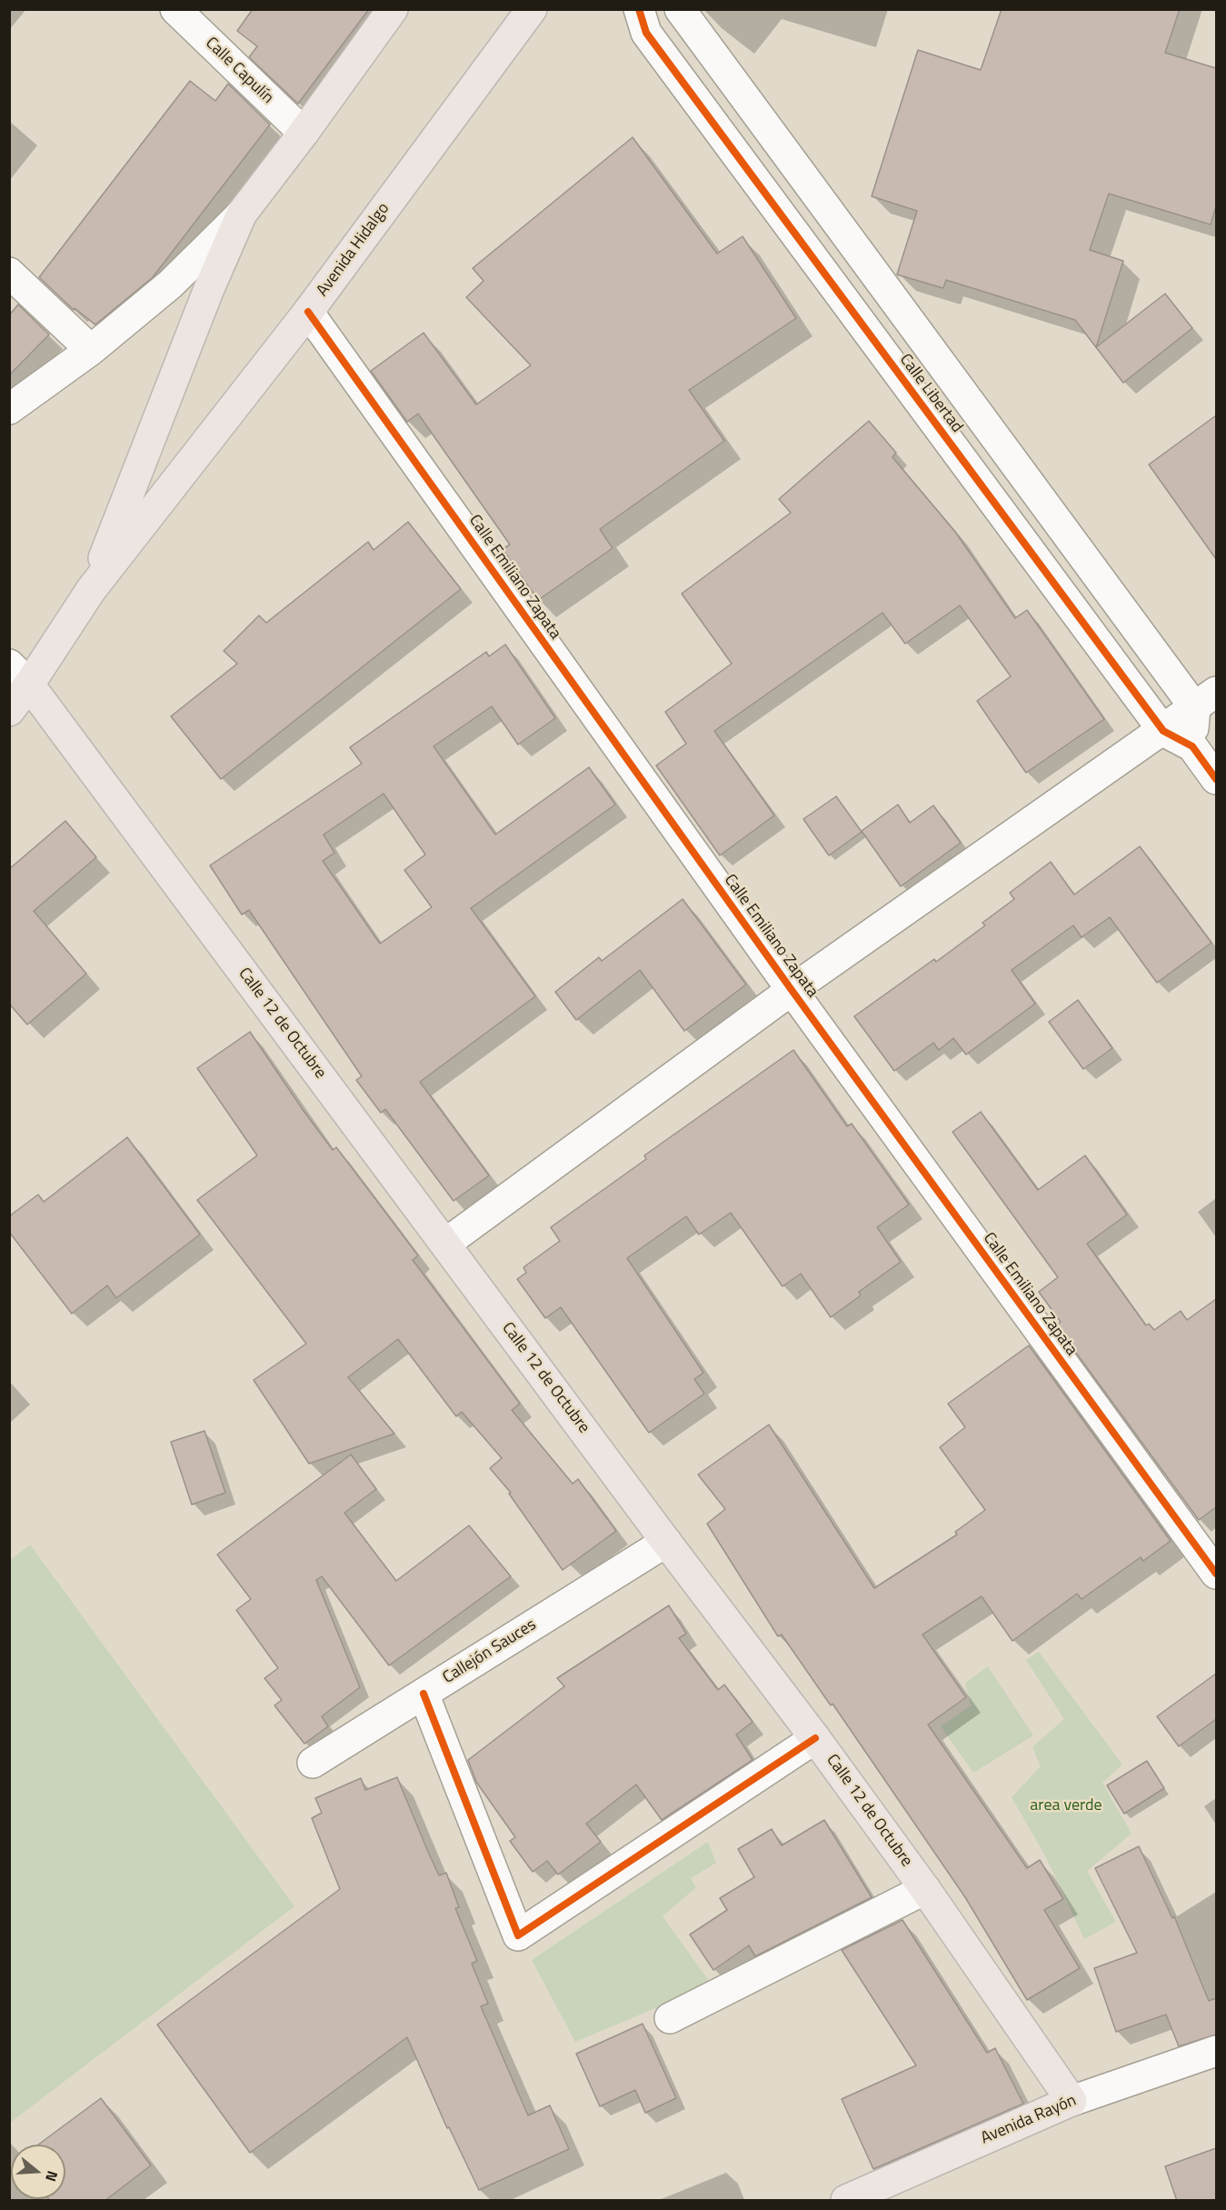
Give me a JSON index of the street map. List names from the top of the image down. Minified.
{"streets":{"main road":["Avenida Hidalgo","Calle 12 de Octubre","Avenida Rayón"],"street":["Calle Capulín","Calle Libertad","Calle Emiliano Zapata","Callejón Sauces"]},"crossings":[["Calle Capulín","Avenida Hidalgo"],["Avenida Hidalgo","Calle Emiliano Zapata"],["Avenida Hidalgo","Calle 12 de Octubre"],["Calle 12 de Octubre","Callejón Sauces"],["Calle 12 de Octubre","Avenida Rayón"]],"parks":["area verde"],"north":"right"}
